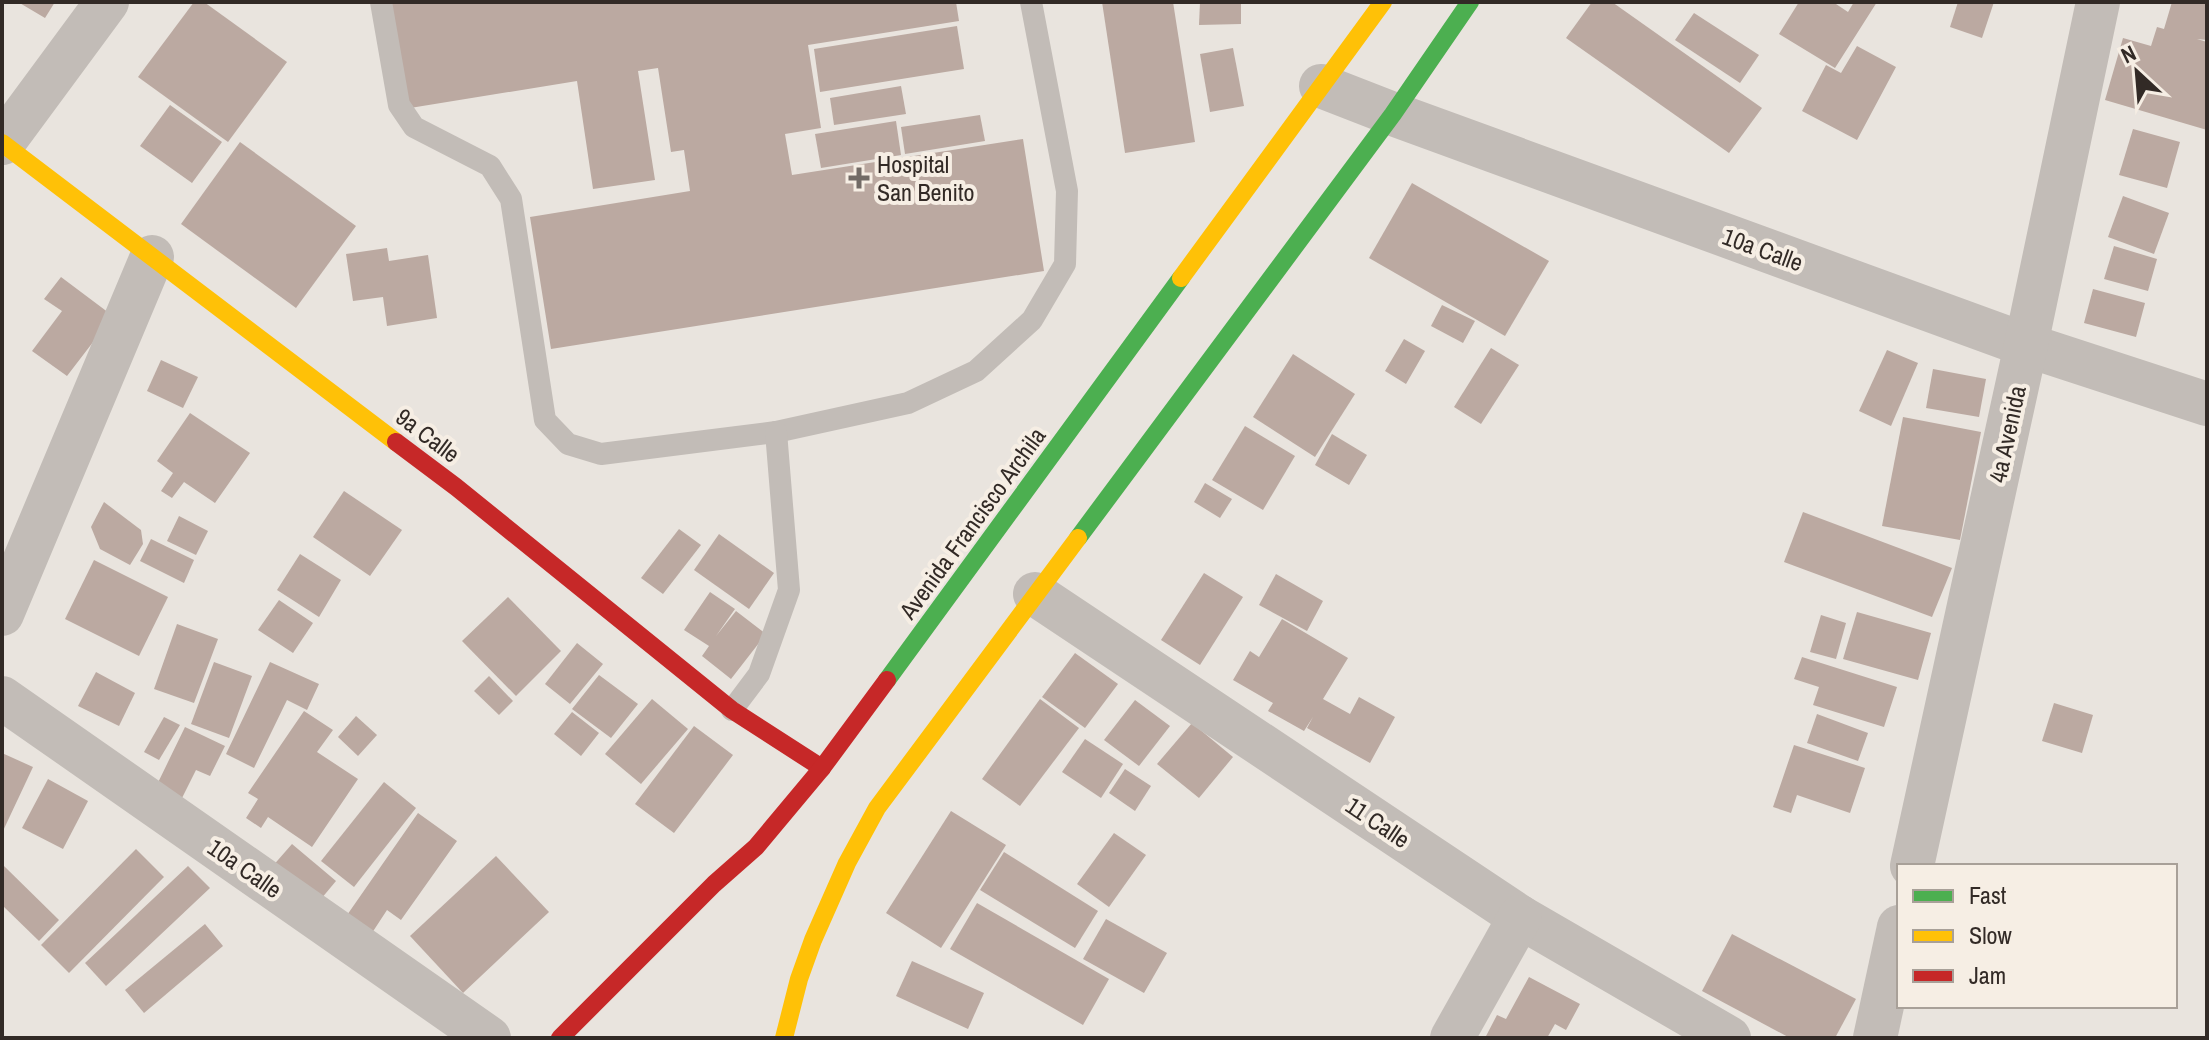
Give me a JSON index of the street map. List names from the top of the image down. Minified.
{"streets":{"main road":["9a Calle","Avenida Francisco Archila"],"street":["10a Calle","4a Avenida","11 Calle"]},"crossings":[["10a Calle","4a Avenida"],["10a Calle","Avenida Francisco Archila"],["9a Calle","Avenida Francisco Archila"]],"places":{"health":["Hospital San Benito"]},"legend":["Fast","Slow","Jam"],"north":"top left"}
